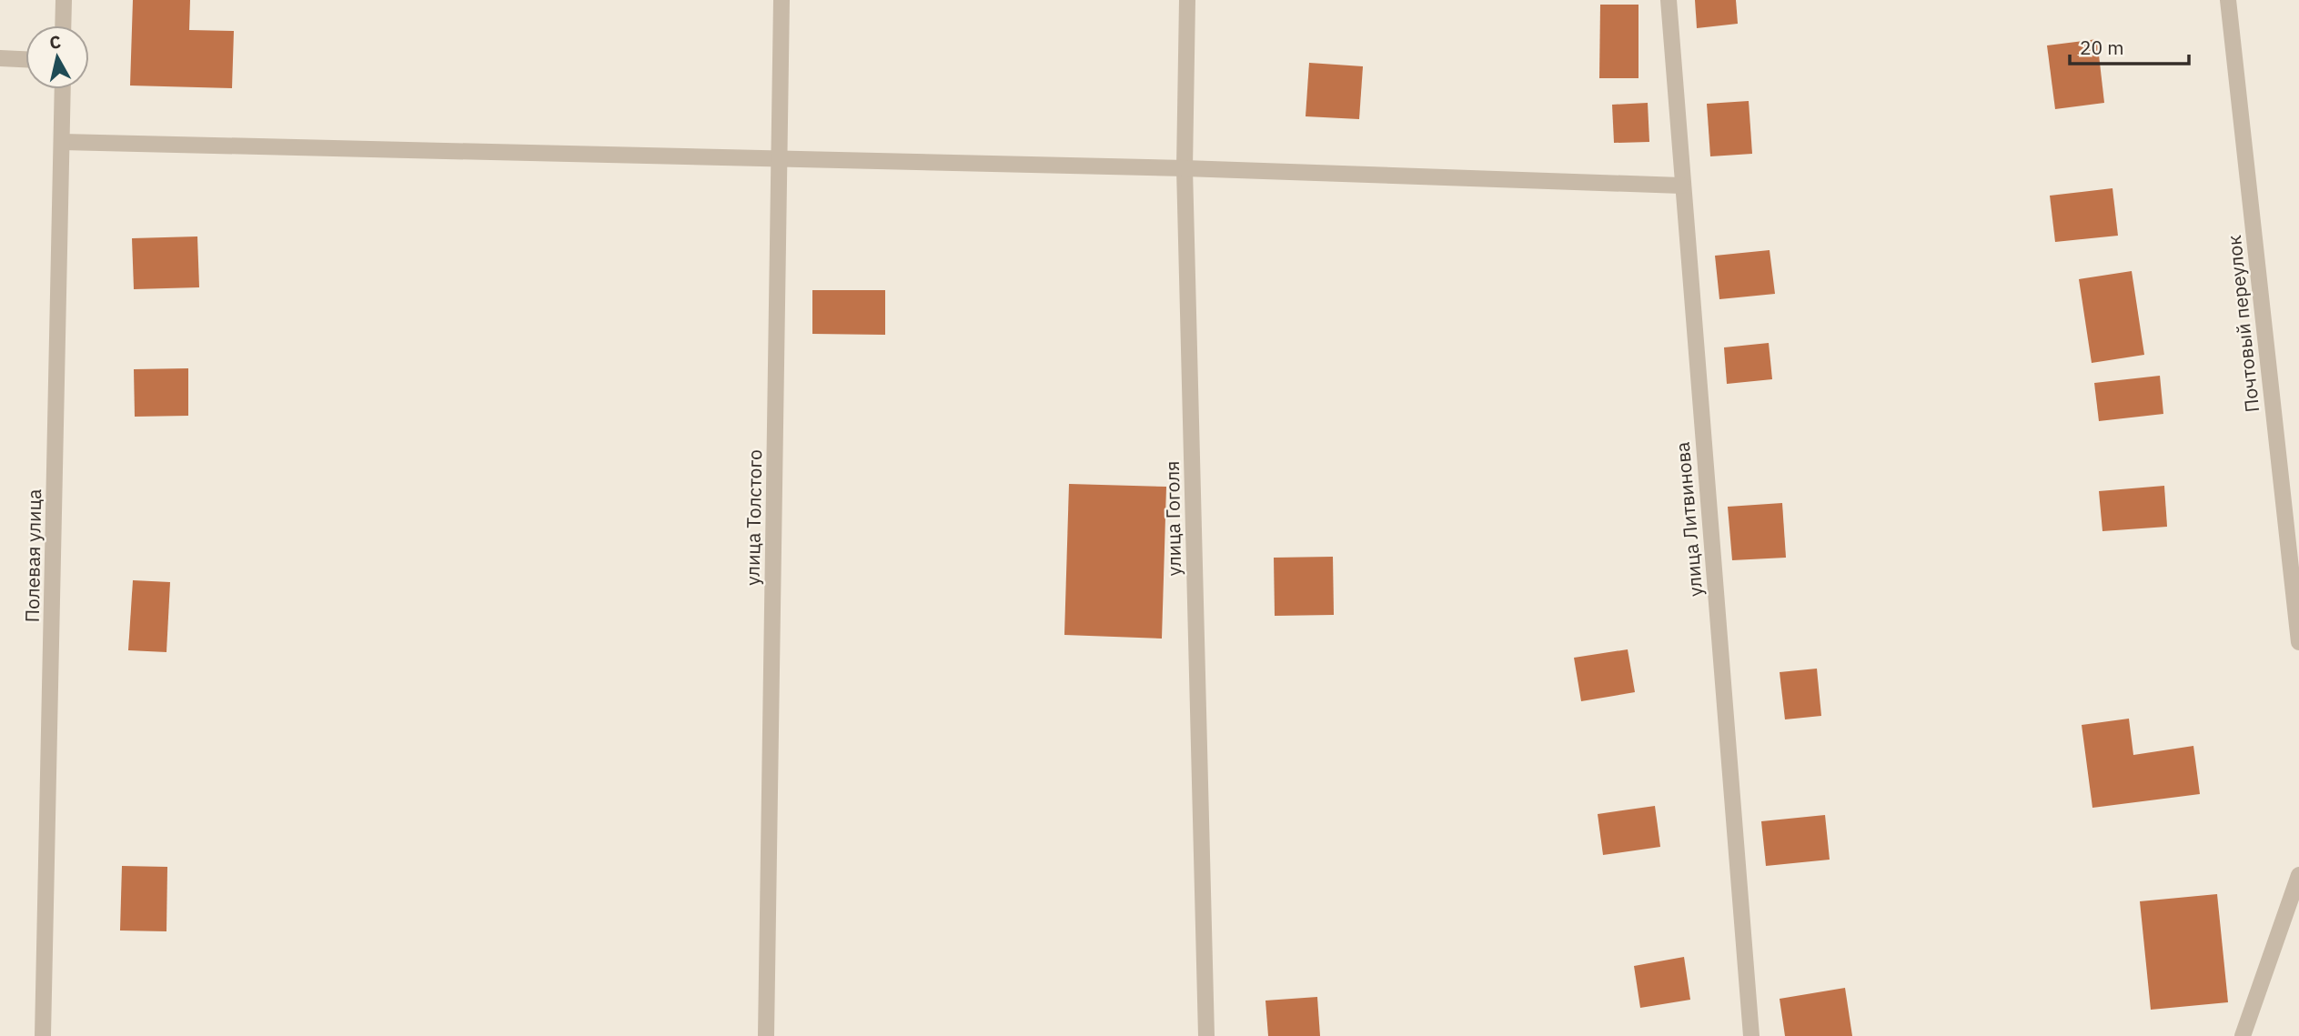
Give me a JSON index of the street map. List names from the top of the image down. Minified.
{"streets":{"street":["Почтовый переулок","улица Толстого","улица Гоголя","улица Литвинова","Полевая улица"]},"scale_bar":"20 m","north":"top"}
